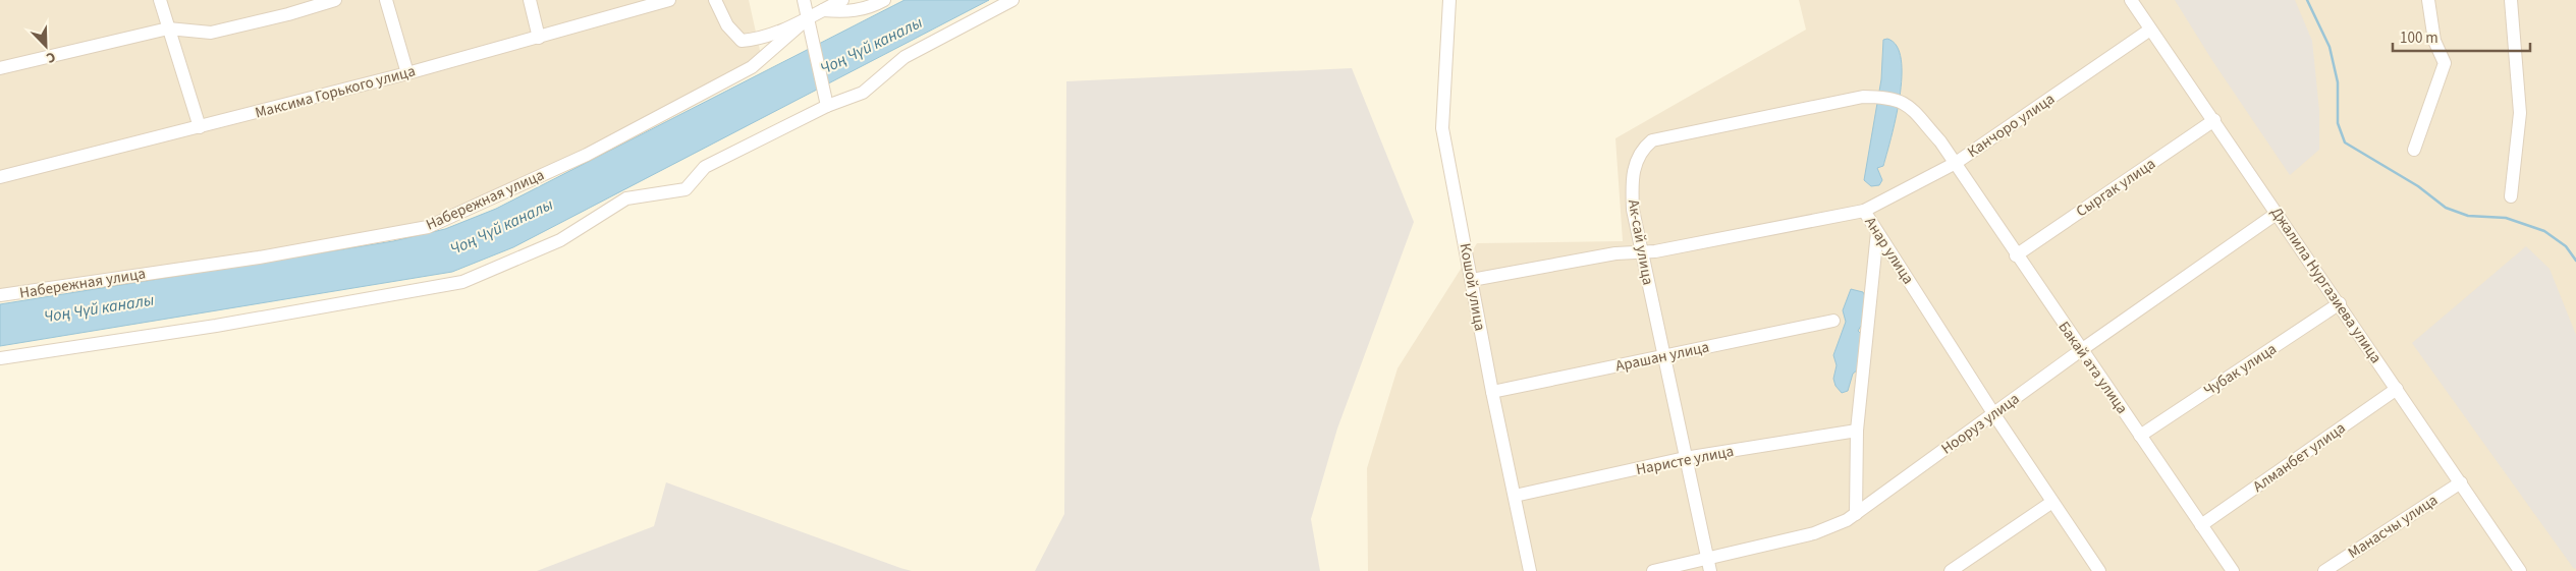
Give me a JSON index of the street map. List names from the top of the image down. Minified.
{"streets":{"street":["Максима Горького улица","Канчоро улица","Сыргак улица","Набережная улица","Ак-сай улица","Анар улица","Джалила Нургазиева улица","Кошой улица","Арашан улица","Бакай ата улица","Чубак улица","Нооруз улица","Алманбет улица","Наристе улица","Манасчы улица"]},"crossings":[["Канчоро улица","Ак-сай улица"],["Канчоро улица","Анар улица"],["Канчоро улица","Джалила Нургазиева улица"],["Канчоро улица","Бакай ата улица"],["Сыргак улица","Джалила Нургазиева улица"],["Сыргак улица","Бакай ата улица"],["Ак-сай улица","Анар улица"],["Ак-сай улица","Арашан улица"],["Ак-сай улица","Бакай ата улица"],["Ак-сай улица","Нооруз улица"],["Ак-сай улица","Наристе улица"],["Анар улица","Кошой улица"],["Анар улица","Нооруз улица"],["Джалила Нургазиева улица","Чубак улица"],["Джалила Нургазиева улица","Нооруз улица"],["Джалила Нургазиева улица","Алманбет улица"],["Джалила Нургазиева улица","Манасчы улица"],["Кошой улица","Арашан улица"],["Кошой улица","Наристе улица"],["Бакай ата улица","Чубак улица"],["Бакай ата улица","Нооруз улица"],["Бакай ата улица","Алманбет улица"]],"water":["Чоң Чүй каналы"],"scale_bar":"100 m","north":"bottom right"}
